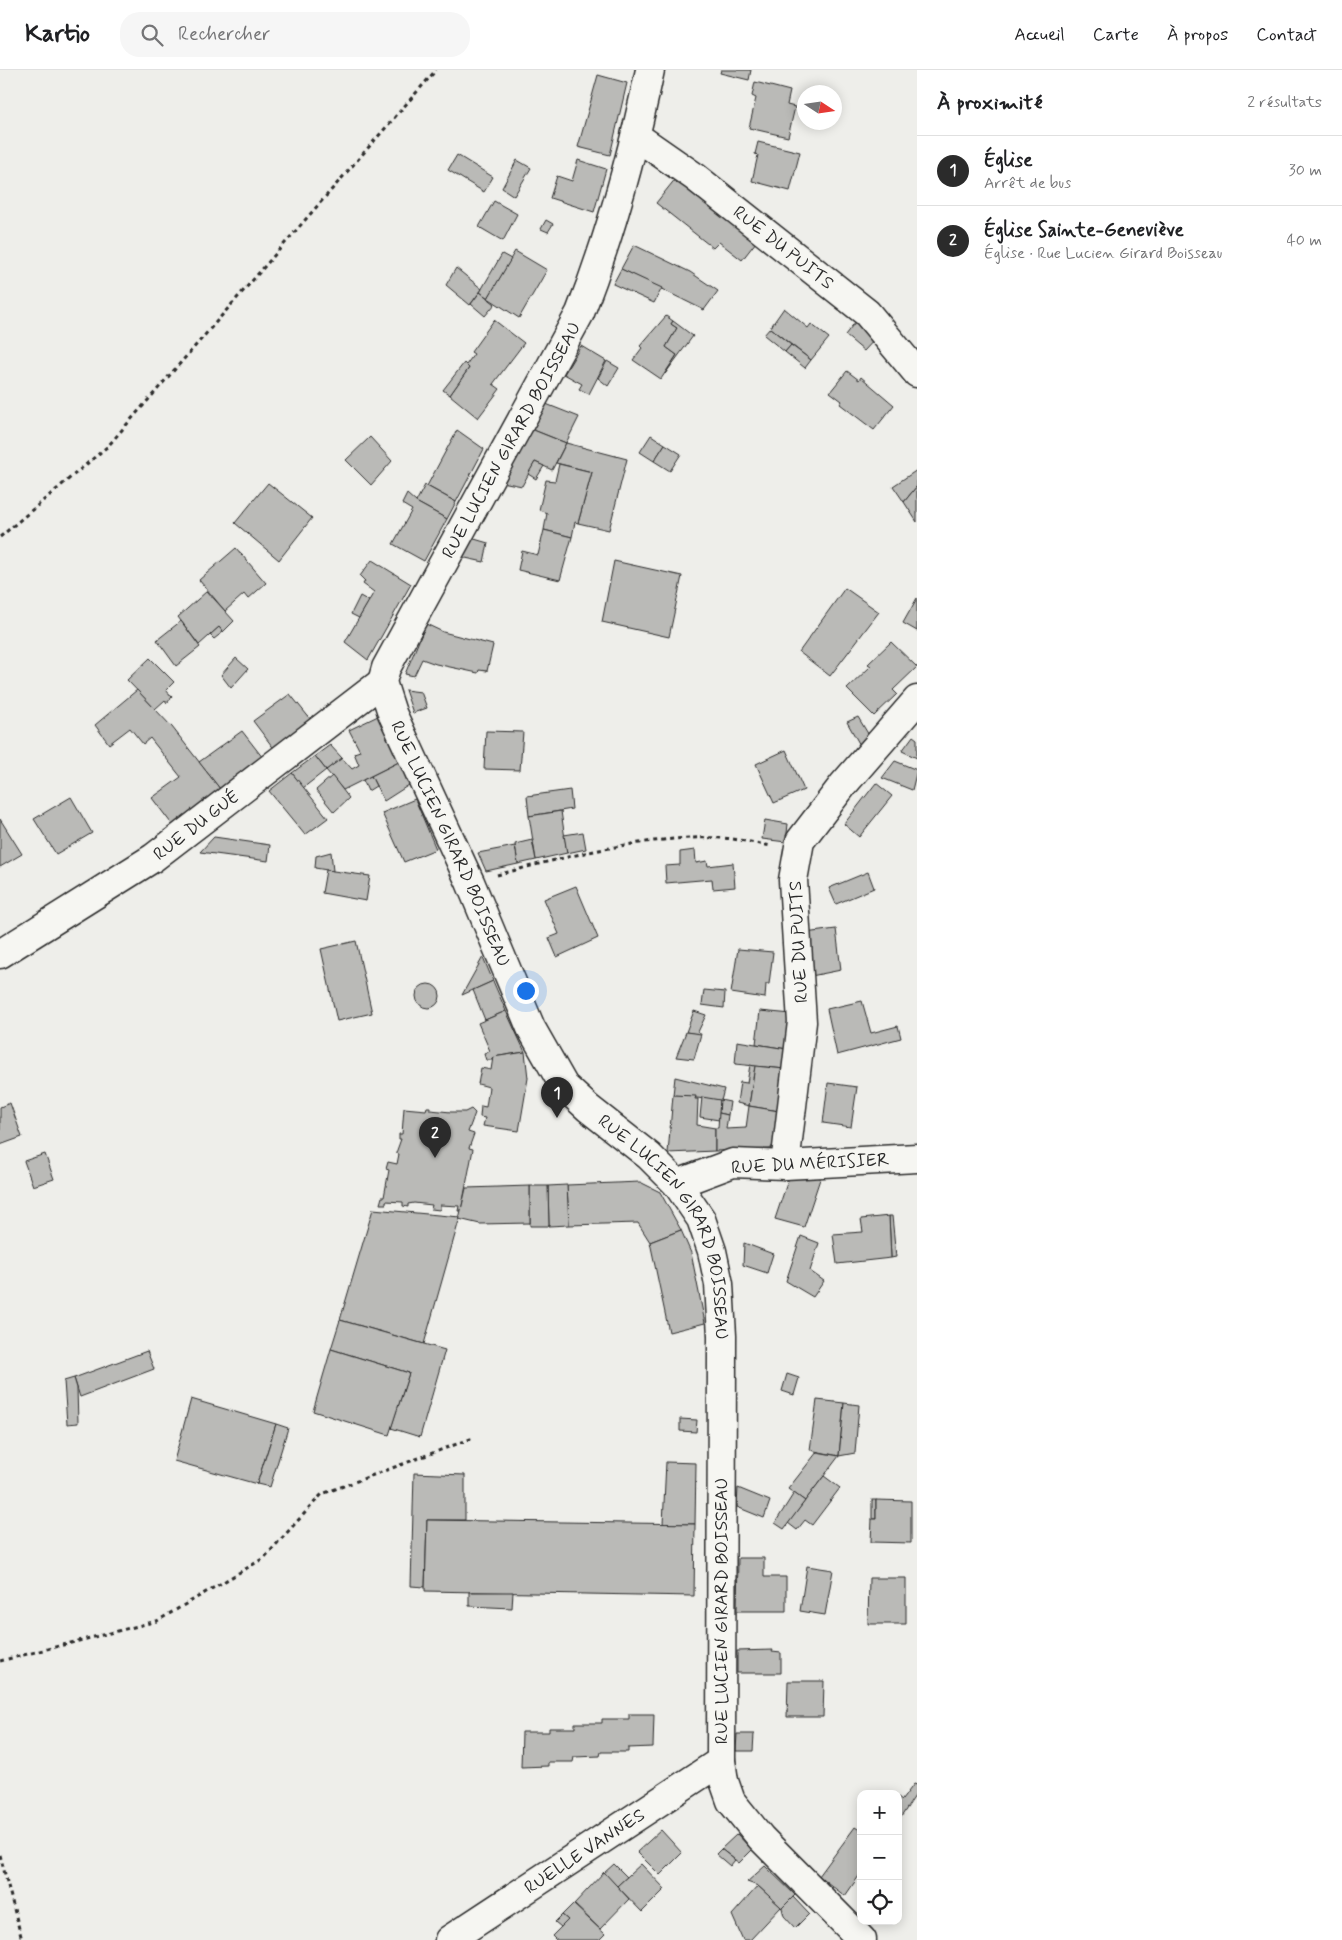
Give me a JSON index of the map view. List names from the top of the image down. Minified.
{"streets":{"street":["RUE DU PUITS","RUE LUCIEN GIRARD BOISSEAU","RUE DU GUÉ","RUE DU MÉRISIER","RUELLE VANNES"]},"crossings":[["RUE DU PUITS","RUE LUCIEN GIRARD BOISSEAU"],["RUE DU PUITS","RUE DU MÉRISIER"],["RUE LUCIEN GIRARD BOISSEAU","RUE DU GUÉ"],["RUE LUCIEN GIRARD BOISSEAU","RUE DU MÉRISIER"],["RUE LUCIEN GIRARD BOISSEAU","RUELLE VANNES"]],"north":"right","page":{"header":"Kartio","search":"Rechercher","nav":["Accueil","Carte","À propos","Contact"],"heading":["À proximité","2 résultats"],"list":[{"mark":"1","name":"Église","note":"Arrêt de bus","value":"30 m"},{"mark":"2","name":"Église Sainte-Geneviève","note":"Église · Rue Lucien Girard Boisseau","value":"40 m"}],"pins":["1","2"],"map_buttons":["+","−"]}}
